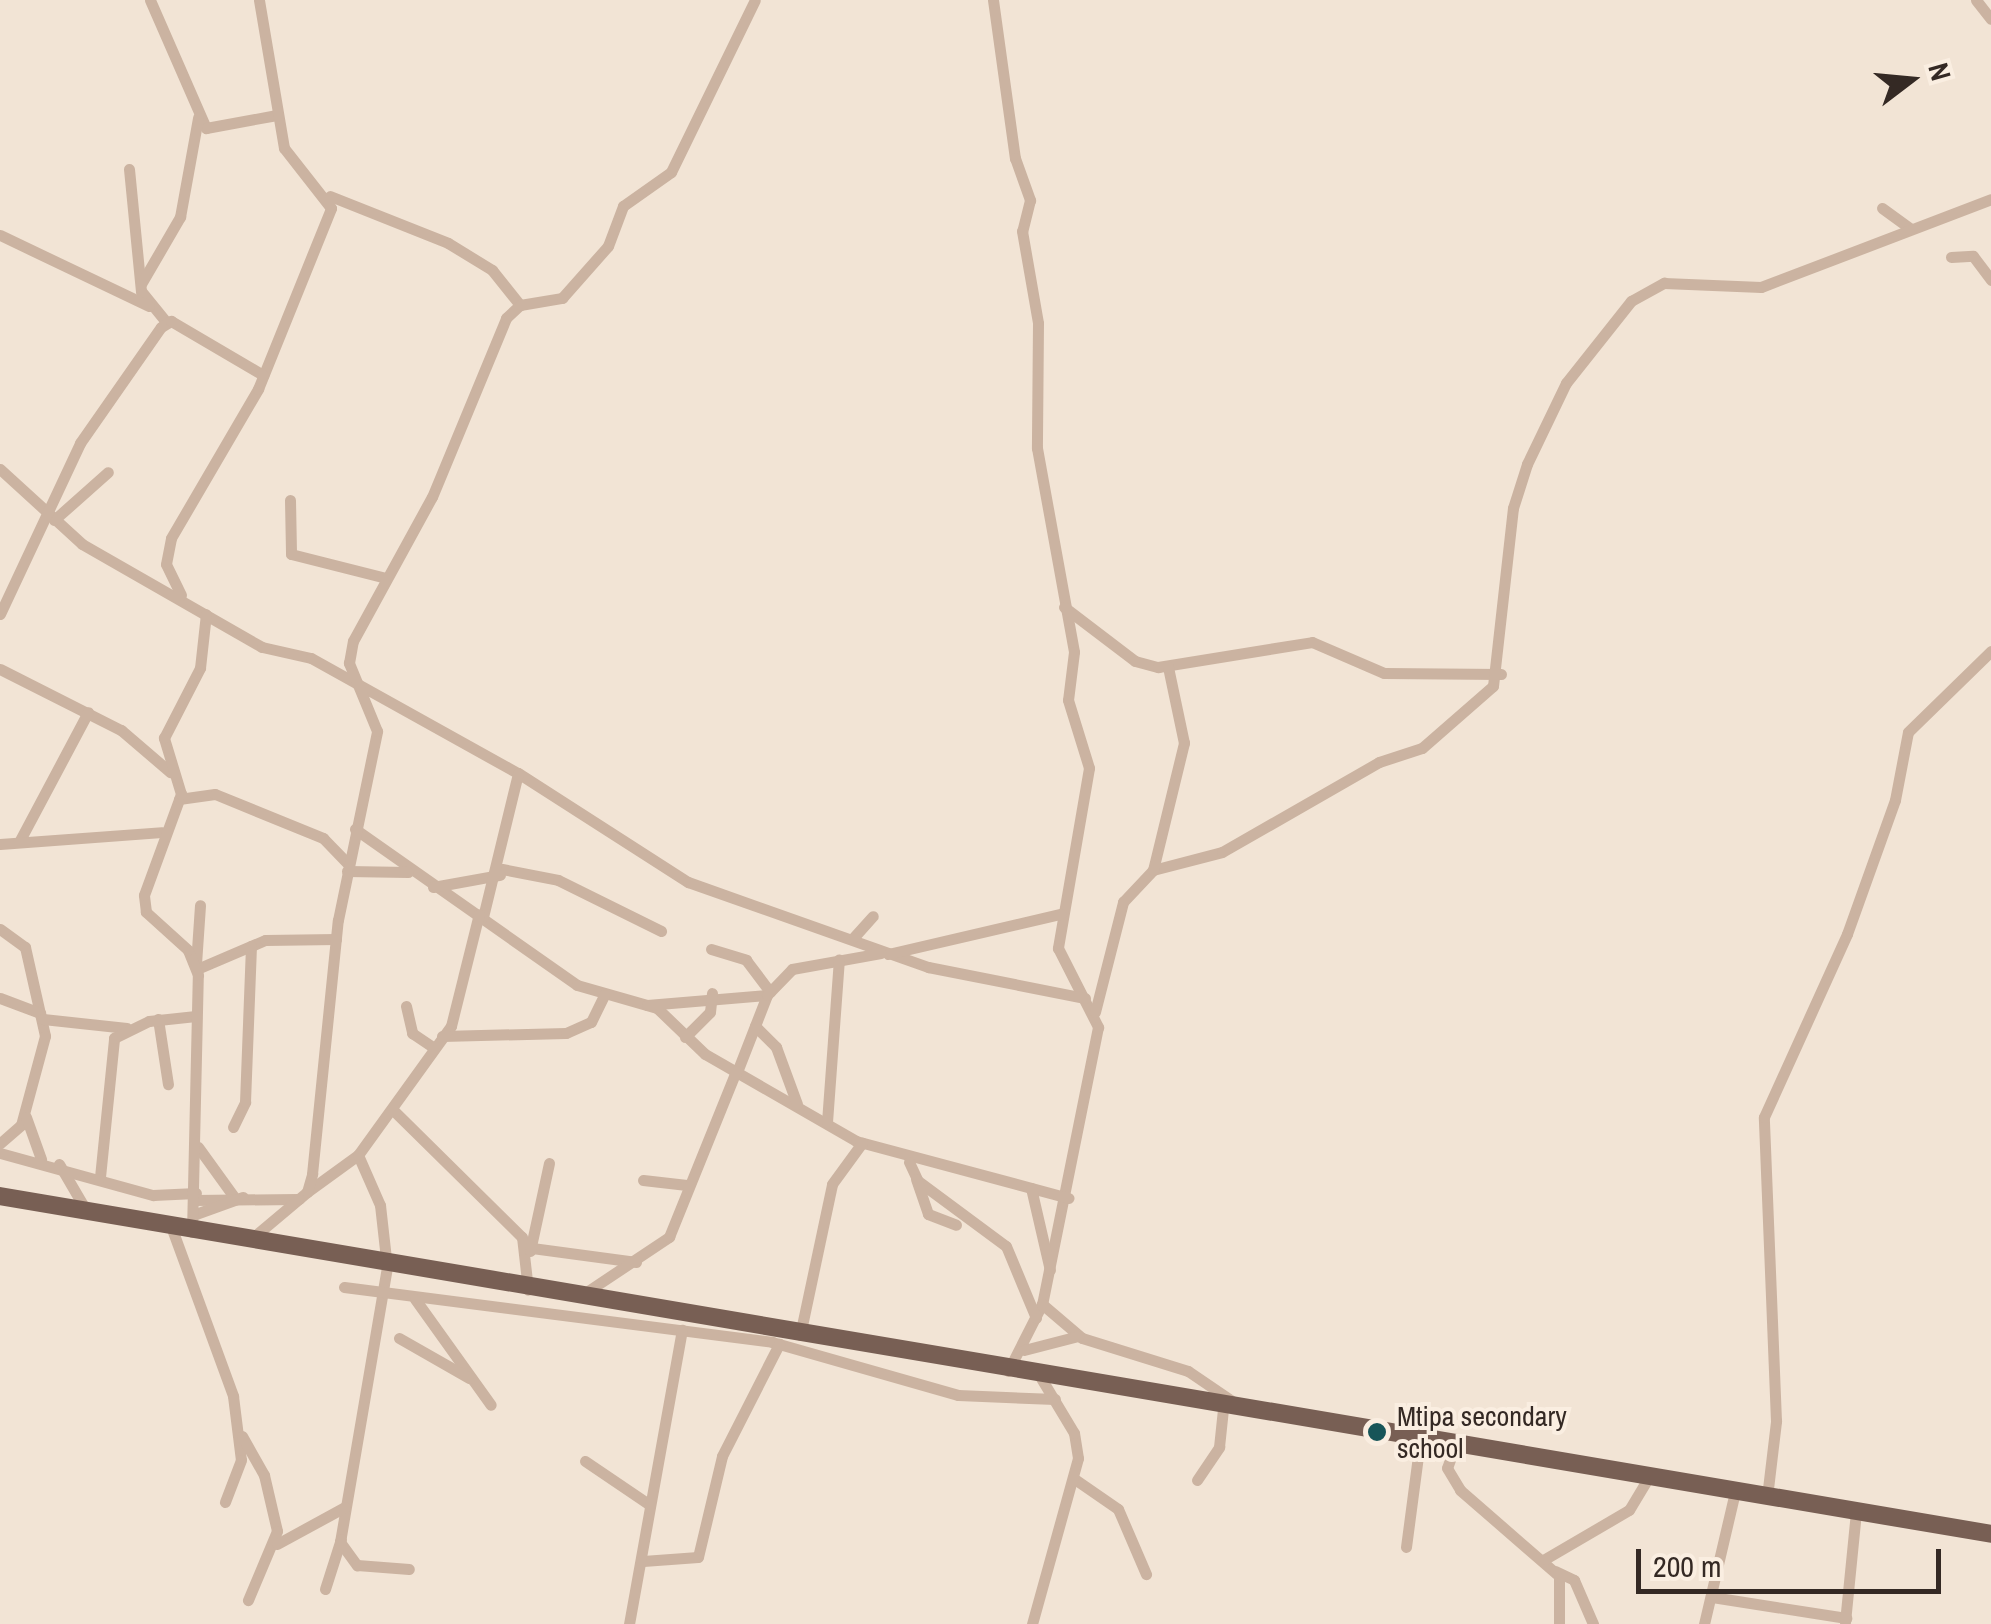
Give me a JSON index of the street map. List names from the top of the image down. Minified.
{"places":["Mtipa secondary school"],"scale_bar":"200 m","north":"right"}
